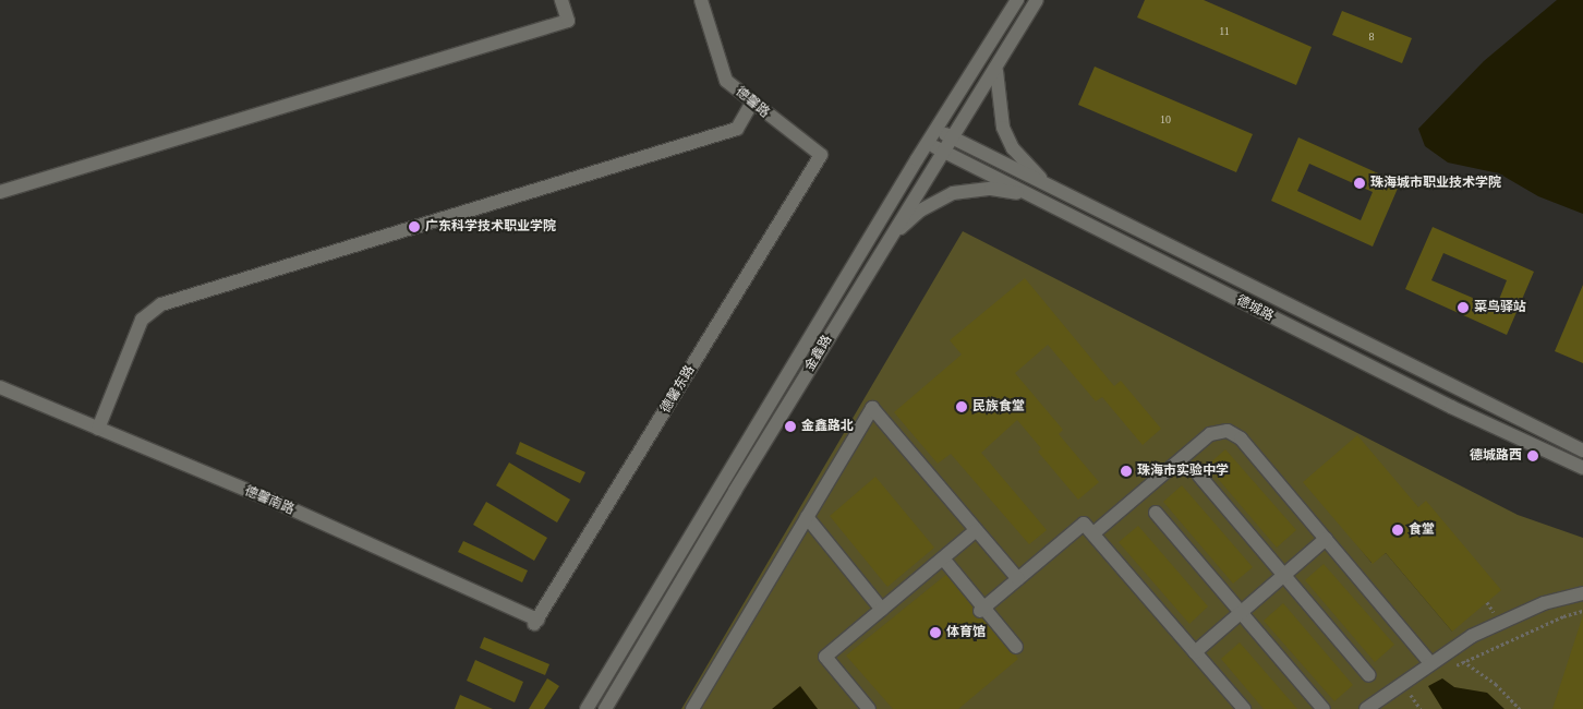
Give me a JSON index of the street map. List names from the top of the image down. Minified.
{"streets":{"street":["德馨路","德城路","金鑫路","德馨东路","德馨南路"]},"crossings":[["德馨路","德馨东路"],["德城路","金鑫路"],["德馨东路","德馨南路"]],"places":["珠海城市职业技术学院","广东科学技术职业学院","菜鸟驿站","民族食堂","金鑫路北","德城路西","珠海市实验中学","食堂","体育馆"],"house_numbers":["11","8","10"]}
